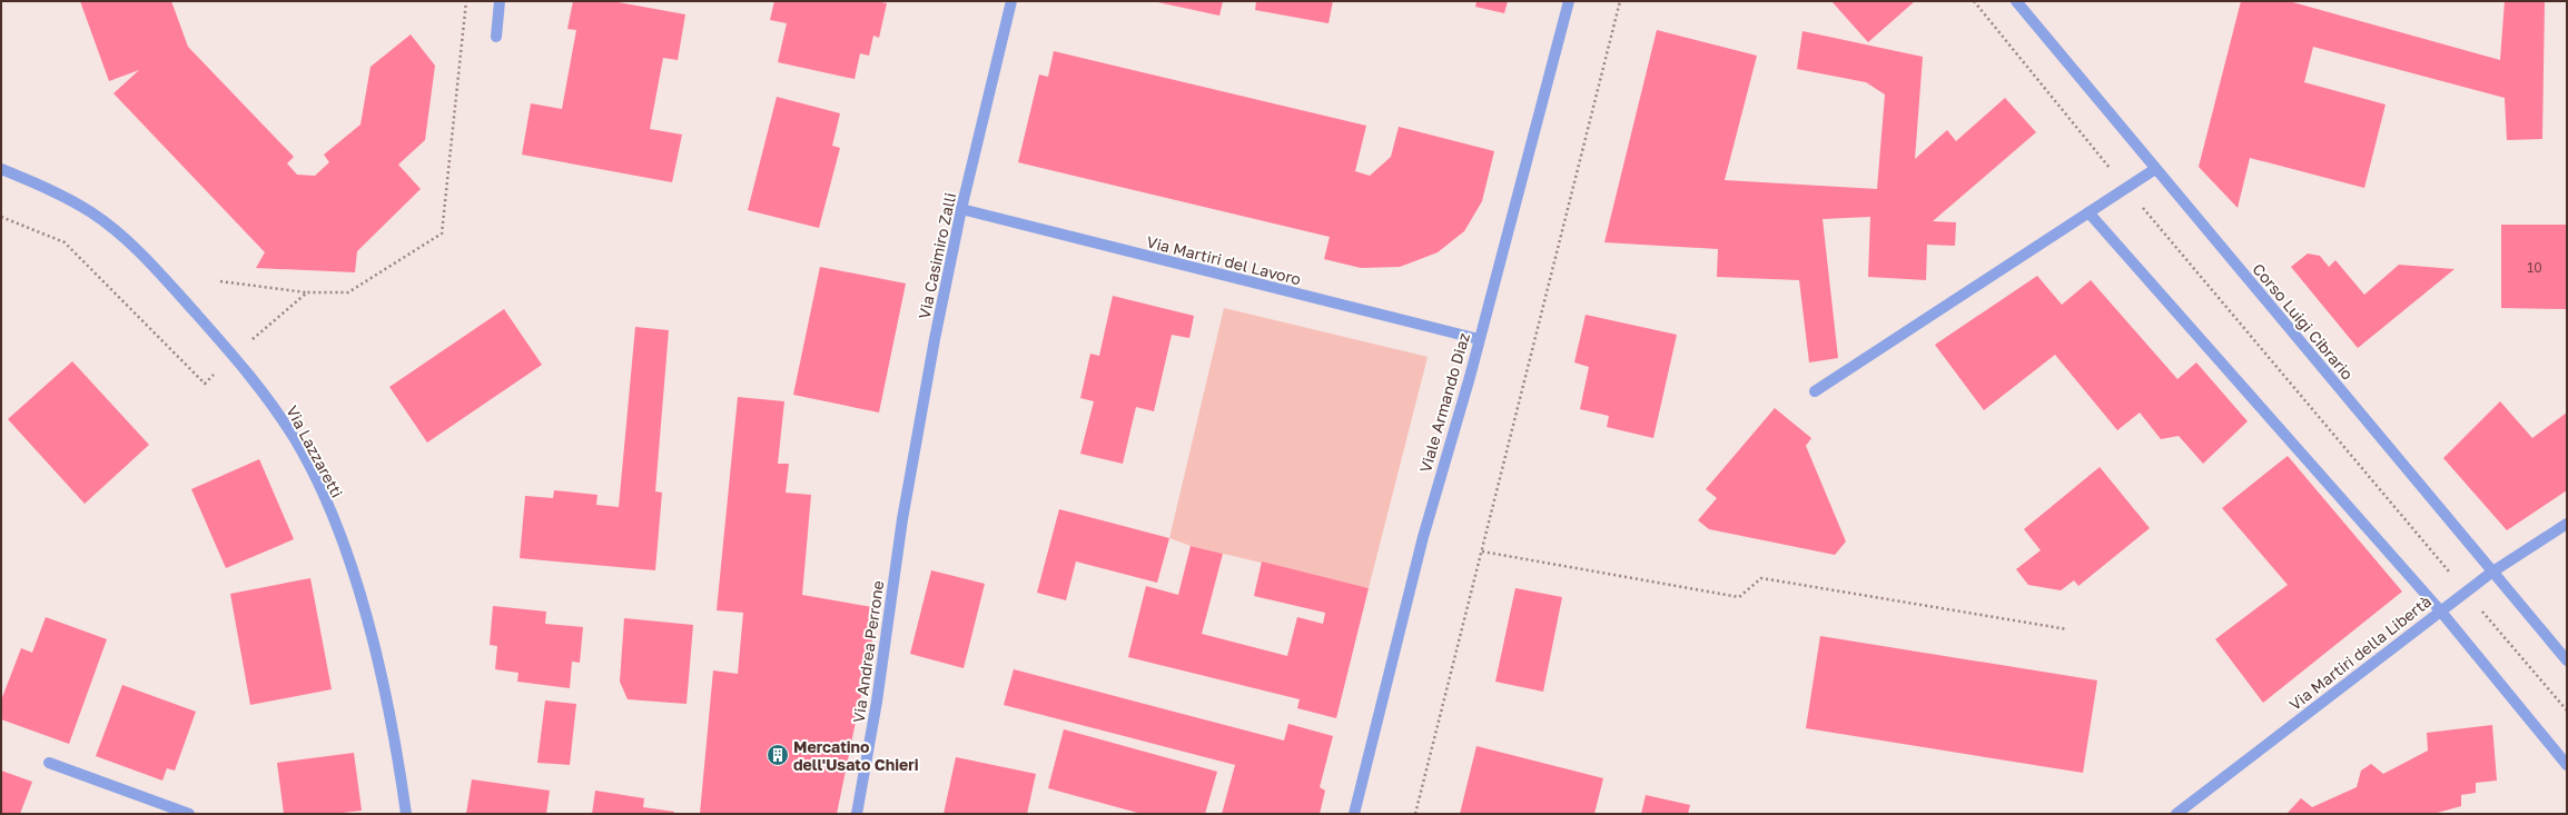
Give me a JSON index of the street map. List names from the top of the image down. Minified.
{"streets":{"street":["Via Casimiro Zalli","Via Martiri del Lavoro","Corso Luigi Cibrario","Viale Armando Diaz","Via Lazzaretti","Via Andrea Perrone","Via Martiri della Libertà"]},"crossings":[["Via Casimiro Zalli","Via Martiri del Lavoro"],["Via Casimiro Zalli","Via Andrea Perrone"],["Via Martiri del Lavoro","Viale Armando Diaz"],["Corso Luigi Cibrario","Via Martiri della Libertà"]],"places":{"building":["Mercatino dell'Usato Chieri"]},"house_numbers":["10"]}
